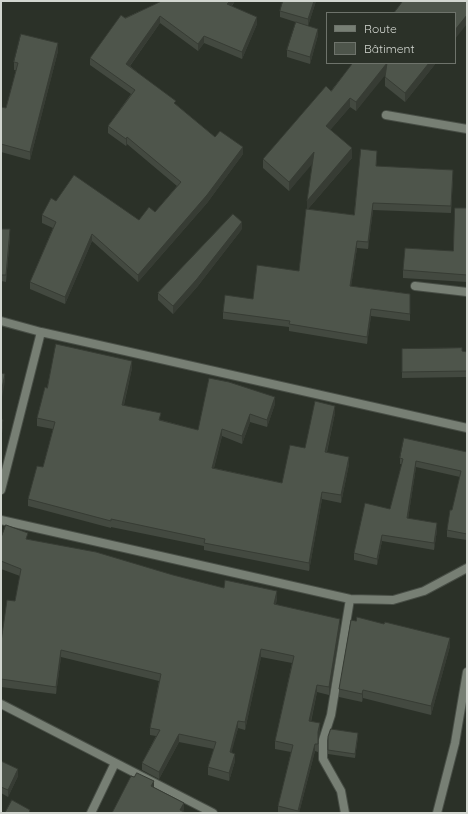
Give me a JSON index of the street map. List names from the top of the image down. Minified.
{"legend":["Route","Bâtiment"]}
